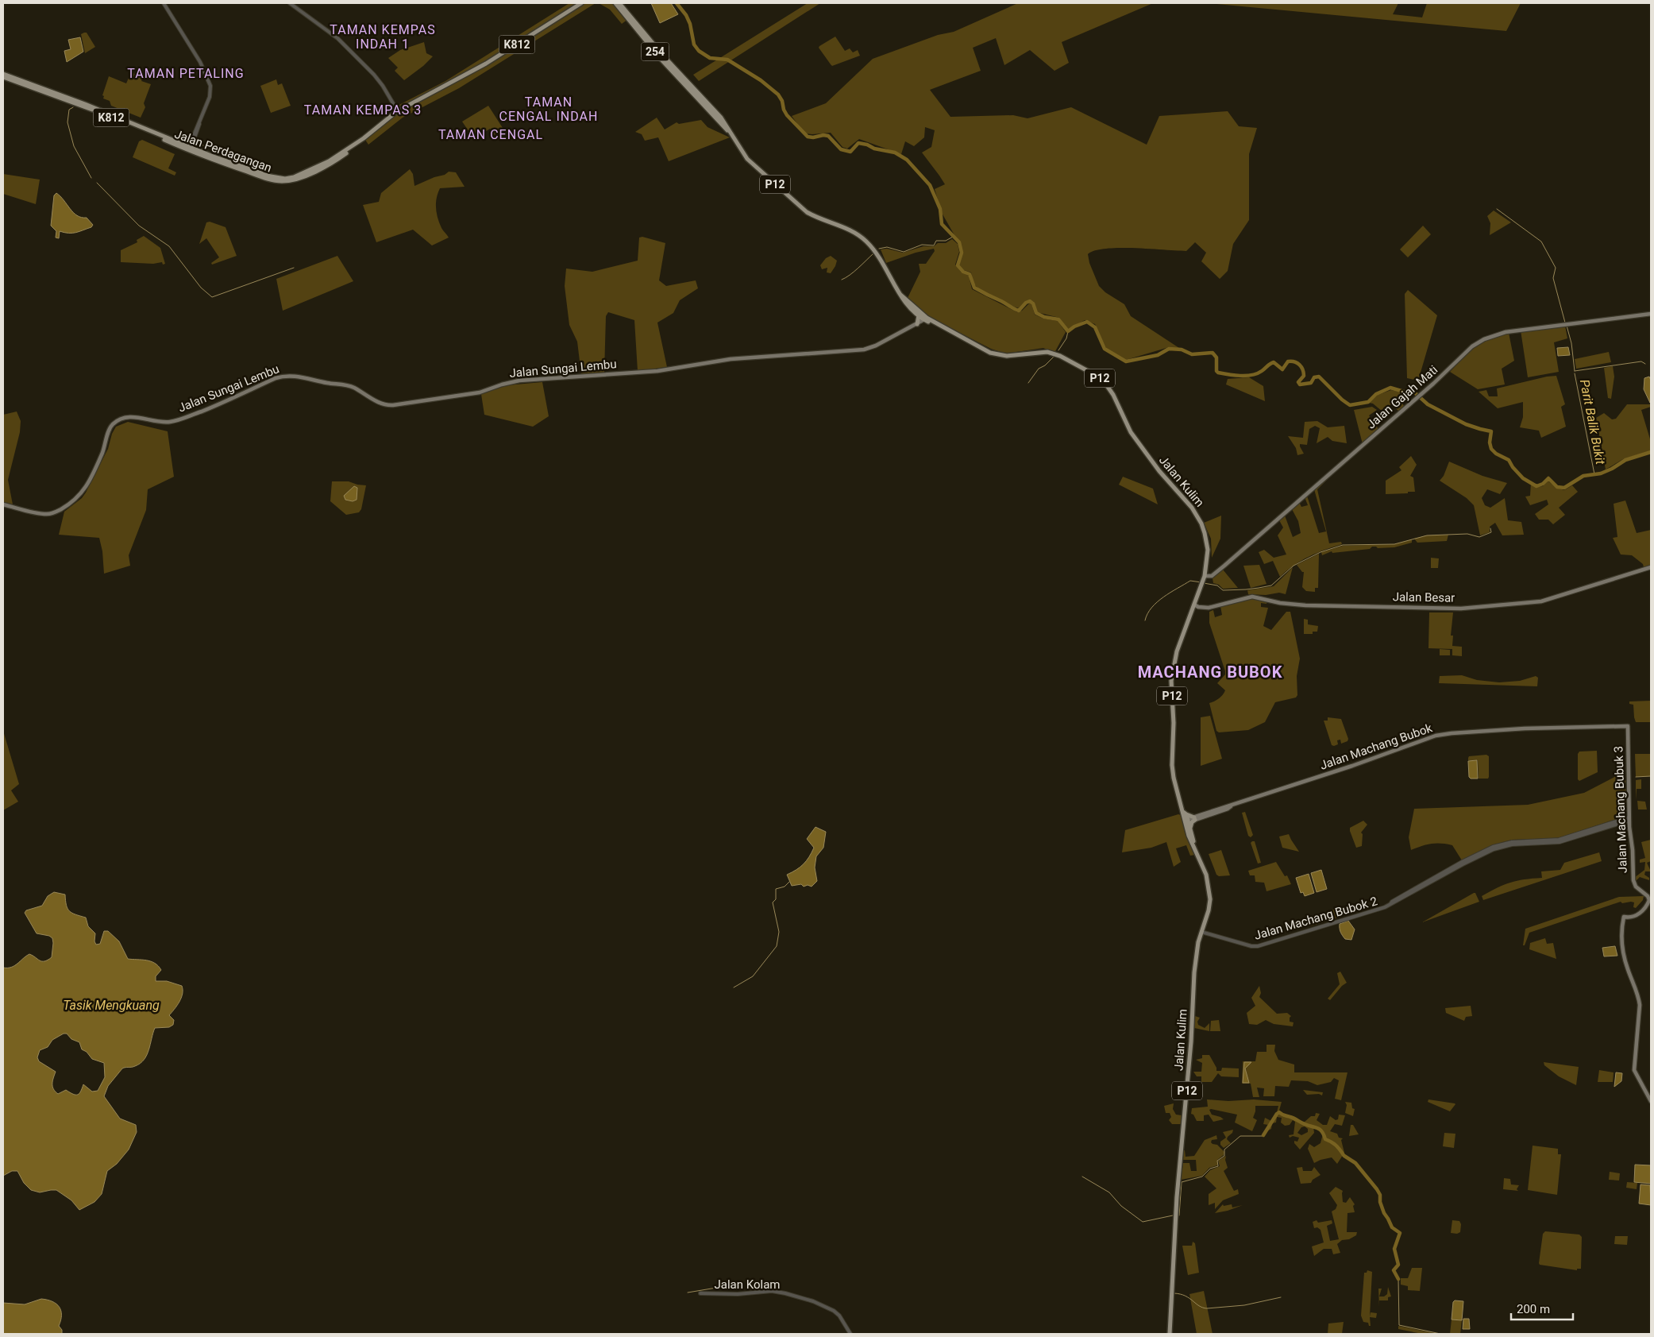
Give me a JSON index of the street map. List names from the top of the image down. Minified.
{"streets":{"main road":["K812","254","Jalan Perdagangan","P12","Jalan Sungai Lembu","Jalan Gajah Mati","Jalan Kulim","Jalan Besar","Jalan Machang Bubok","Jalan Machang Bubuk 3"],"street":["Jalan Machang Bubok 2","Jalan Kolam"]},"crossings":[["254","Jalan Kulim"],["Jalan Sungai Lembu","Jalan Kulim"],["Jalan Gajah Mati","Jalan Kulim"],["Jalan Kulim","Jalan Besar"],["Jalan Kulim","Jalan Machang Bubok"],["Jalan Kulim","Jalan Machang Bubok 2"],["Jalan Machang Bubok","Jalan Machang Bubuk 3"],["Jalan Machang Bubuk 3","Jalan Machang Bubok 2"]],"districts":["TAMAN KEMPAS INDAH 1","TAMAN PETALING","TAMAN CENGAL INDAH","TAMAN KEMPAS 3","TAMAN CENGAL","MACHANG BUBOK"],"water":["Parit Balik Bukit","Tasik Mengkuang"],"scale_bar":"200 m"}
